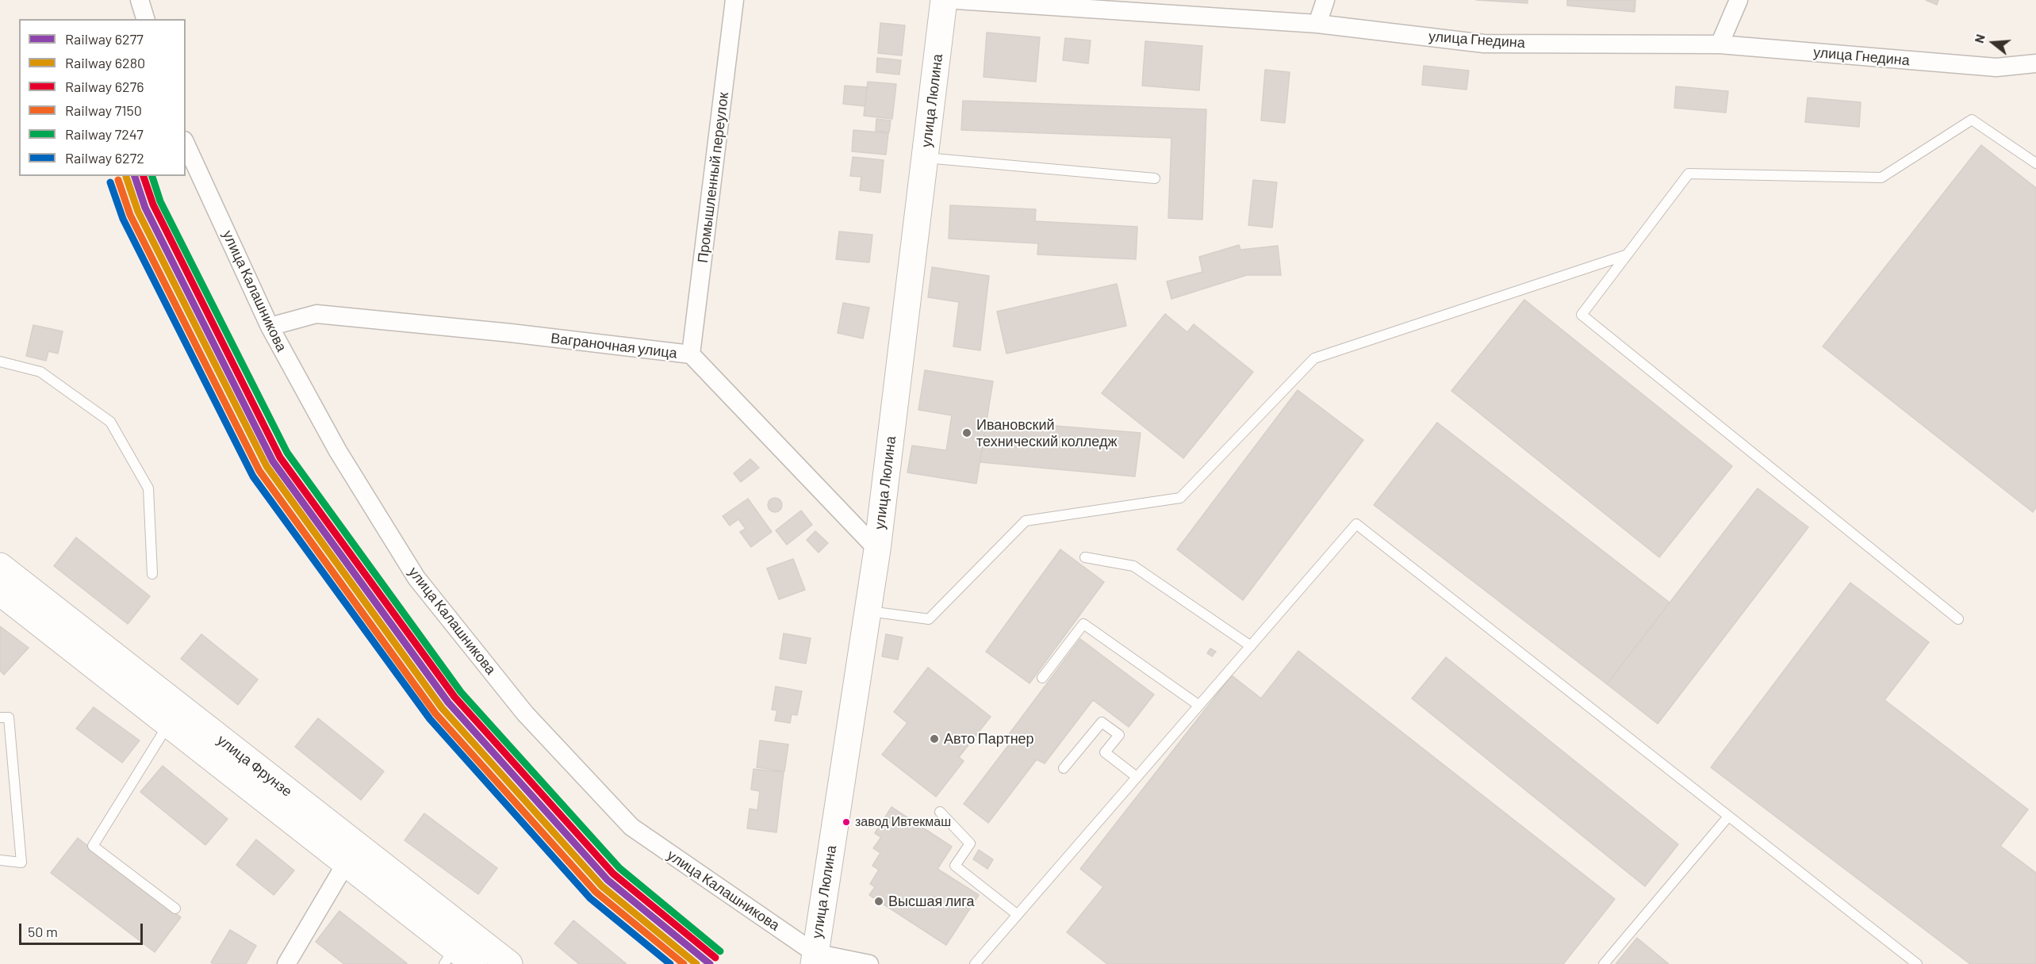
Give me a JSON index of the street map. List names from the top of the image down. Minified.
{"streets":{"main road":["улица Люлина","улица Фрунзе"],"street":["улица Гнедина","Промышленный переулок","улица Калашникова","Ваграночная улица"]},"crossings":[["улица Люлина","улица Калашникова"],["улица Люлина","Ваграночная улица"],["Промышленный переулок","Ваграночная улица"],["улица Калашникова","Ваграночная улица"]],"places":["Ивановский технический колледж","Авто Партнер","завод Ивтекмаш","Высшая лига"],"lines":["rail line 6277","rail line 6276","rail line 7247","rail line 6280","rail line 7150","rail line 6272"],"legend":["Railway 6277","Railway 6280","Railway 6276","Railway 7150","Railway 7247","Railway 6272"],"scale_bar":"50 m","north":"left"}
